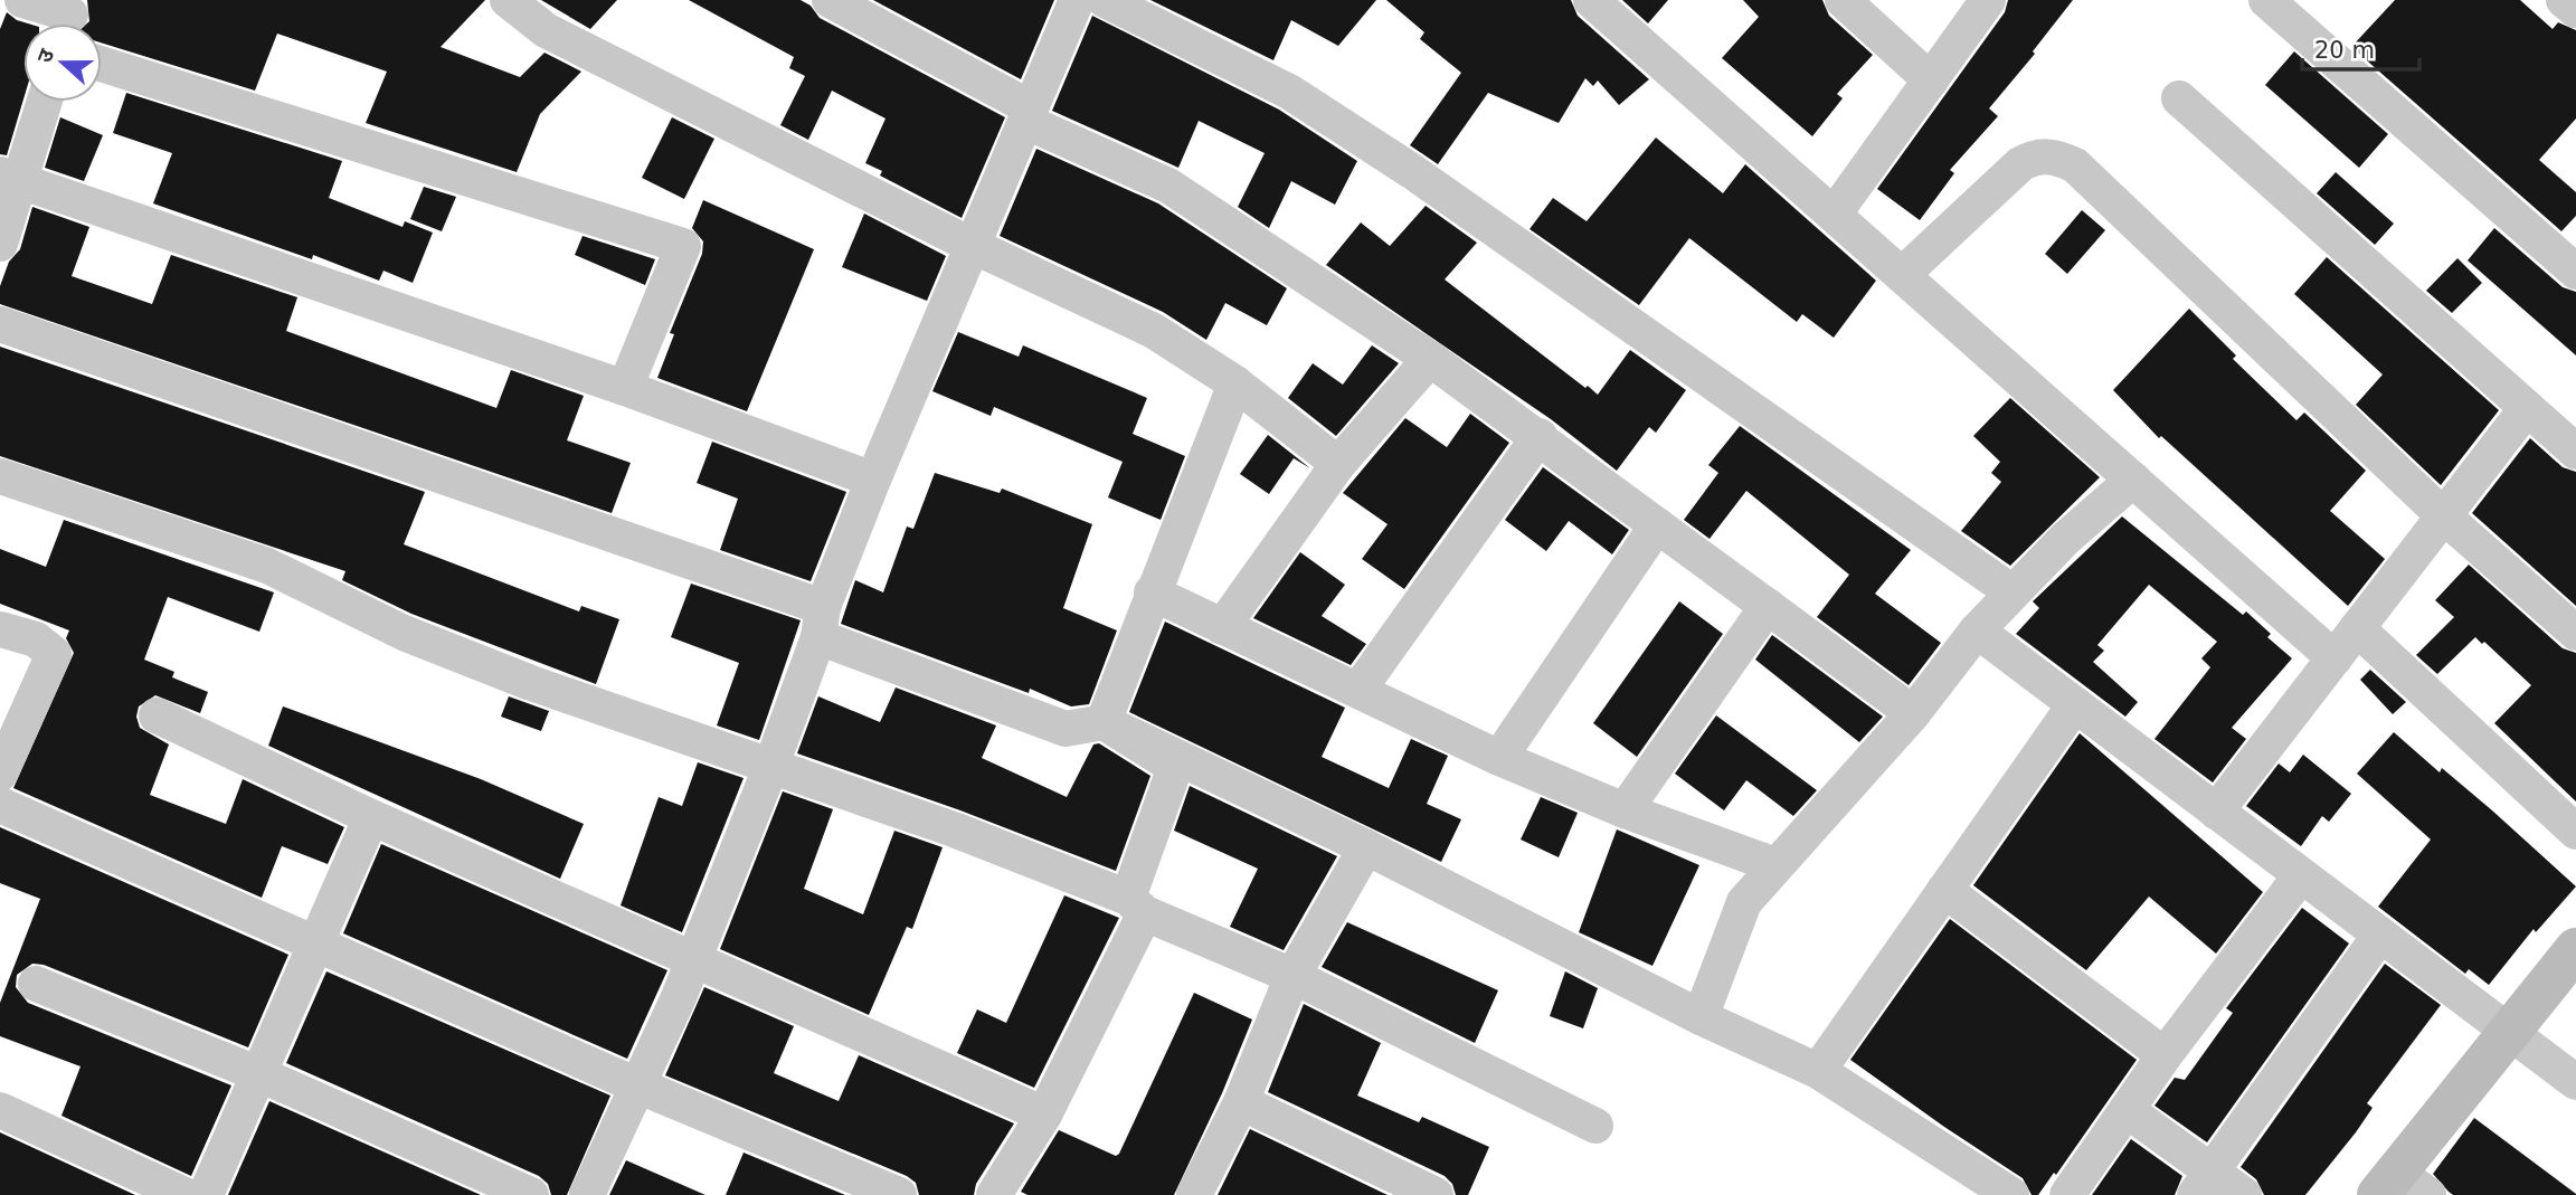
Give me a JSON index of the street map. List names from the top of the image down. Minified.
{"scale_bar":"20 m","north":"left"}
